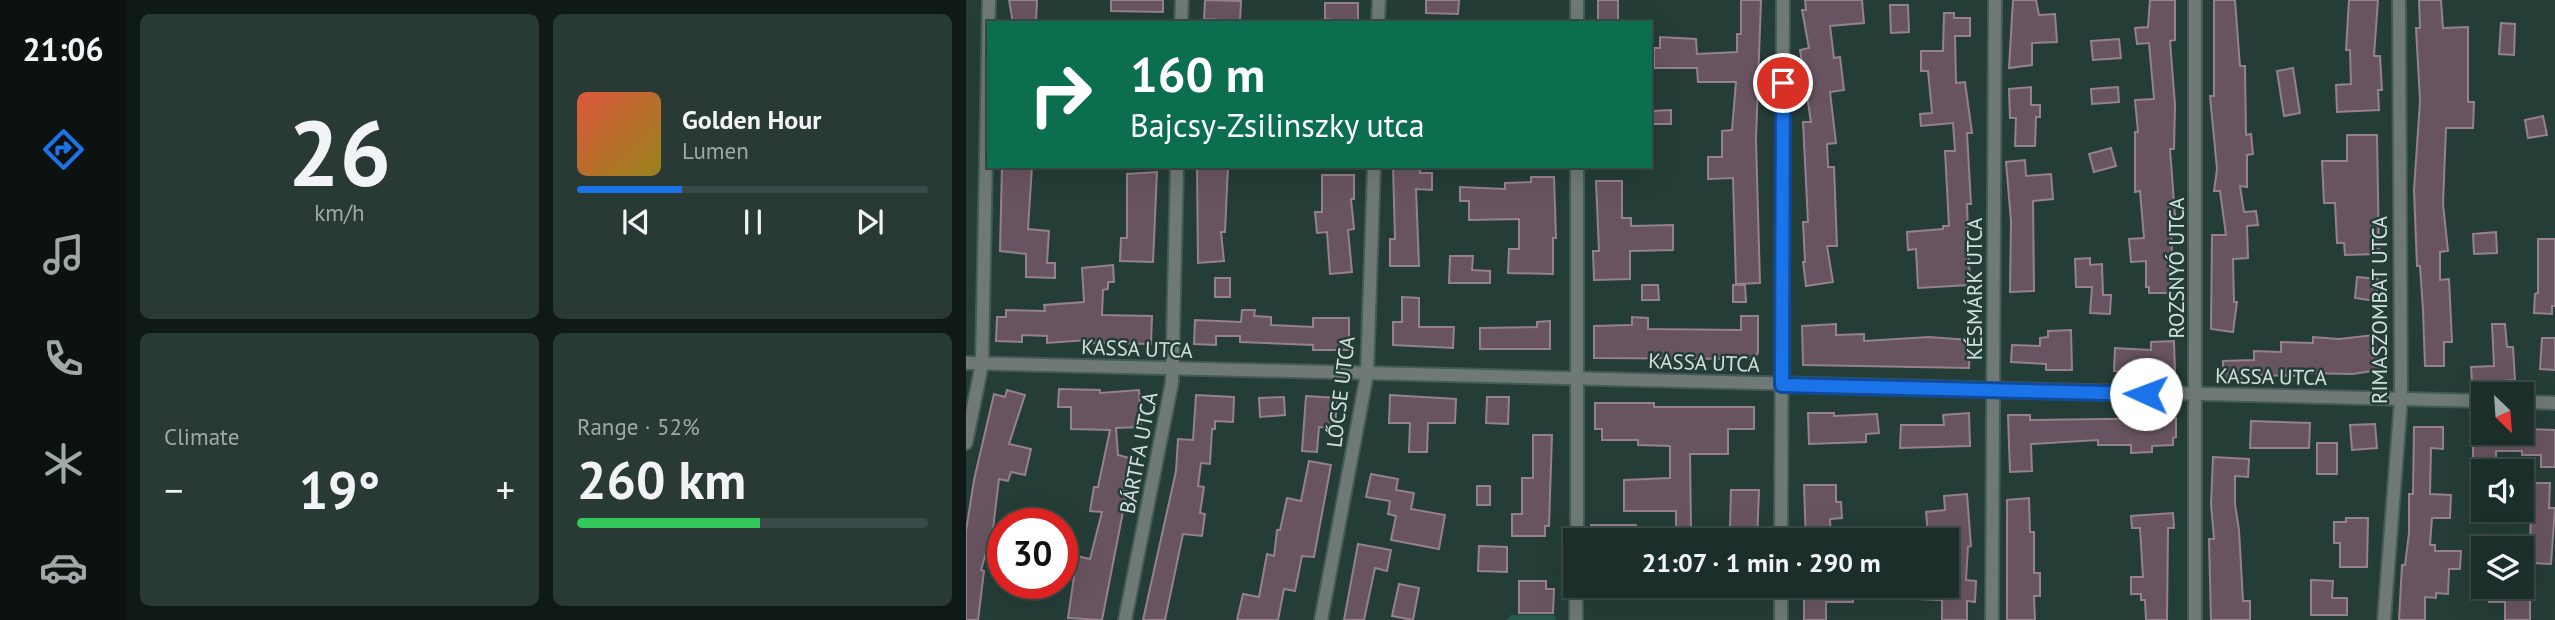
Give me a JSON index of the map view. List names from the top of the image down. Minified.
{"streets":{"street":["ROZSNYÓ UTCA","KÉSMÁRK UTCA","RIMASZOMBAT UTCA","KASSA UTCA","LŐCSE UTCA","BÁRTFA UTCA"]},"crossings":[["ROZSNYÓ UTCA","KASSA UTCA"],["KÉSMÁRK UTCA","KASSA UTCA"],["RIMASZOMBAT UTCA","KASSA UTCA"],["KASSA UTCA","LŐCSE UTCA"],["KASSA UTCA","BÁRTFA UTCA"]],"north":"bottom right","page":{"tabs":"21:06","tile":[["26","km/h"],"Climate",["Range · 52%","260 km"]],"turn":["160 m","Bajcsy-Zsilinszky utca"],"song":["Golden Hour","Lumen"],"heat":["−","19°","+"],"limit":"30","trip":"21:07 · 1 min · 290 m"}}
